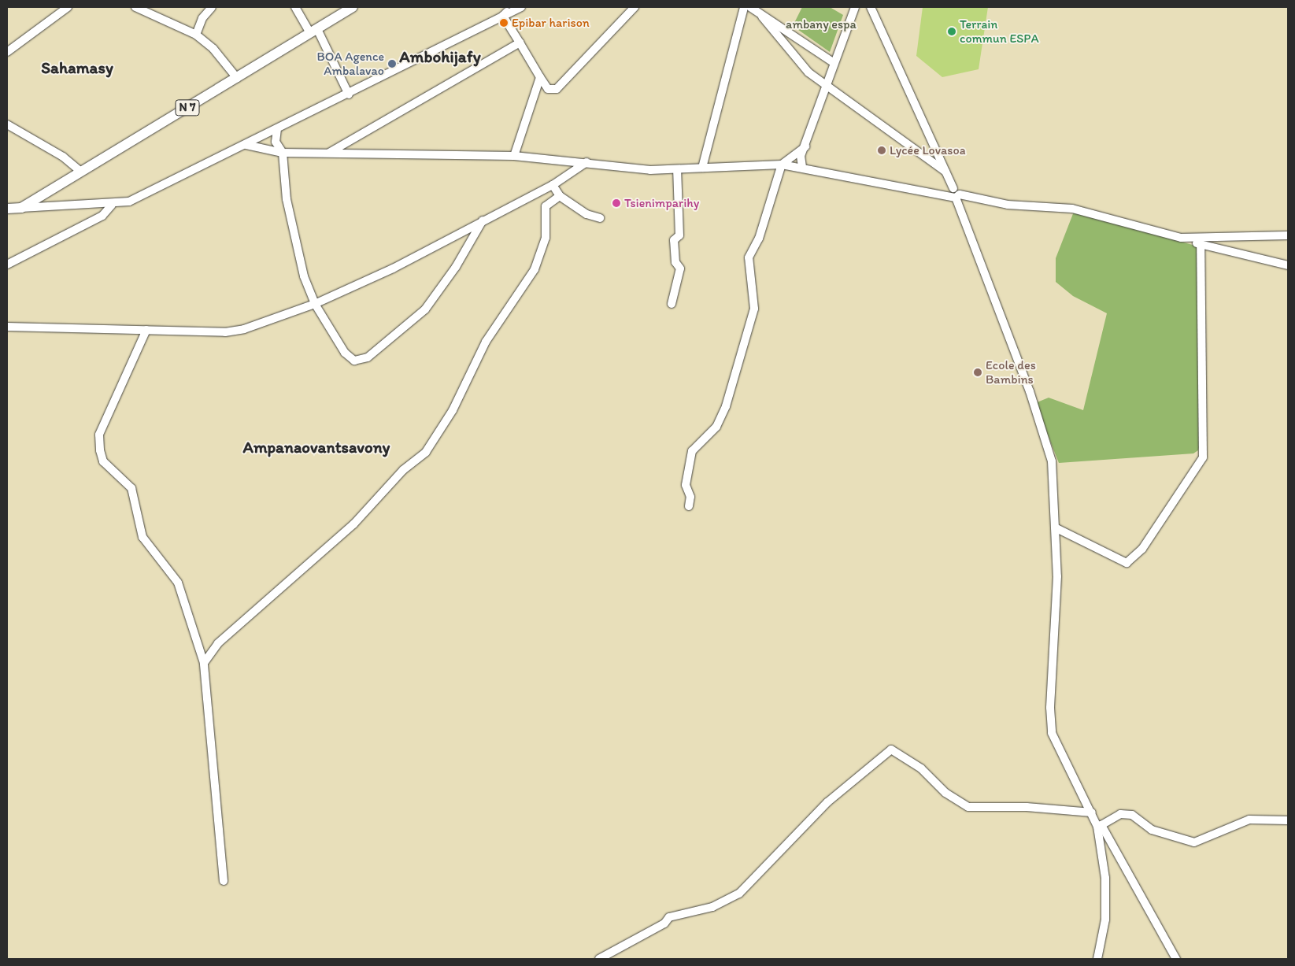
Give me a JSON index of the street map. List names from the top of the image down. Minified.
{"streets":{"main road":["N 7"]},"districts":["Ambohijafy","Sahamasy","Ampanaovantsavony"],"parks":["ambany espa"],"places":["Epibar harison","Terrain commun ESPA","BOA Agence Ambalavao","Lycée Lovasoa","Tsienimparihy","Ecole des Bambins"]}
